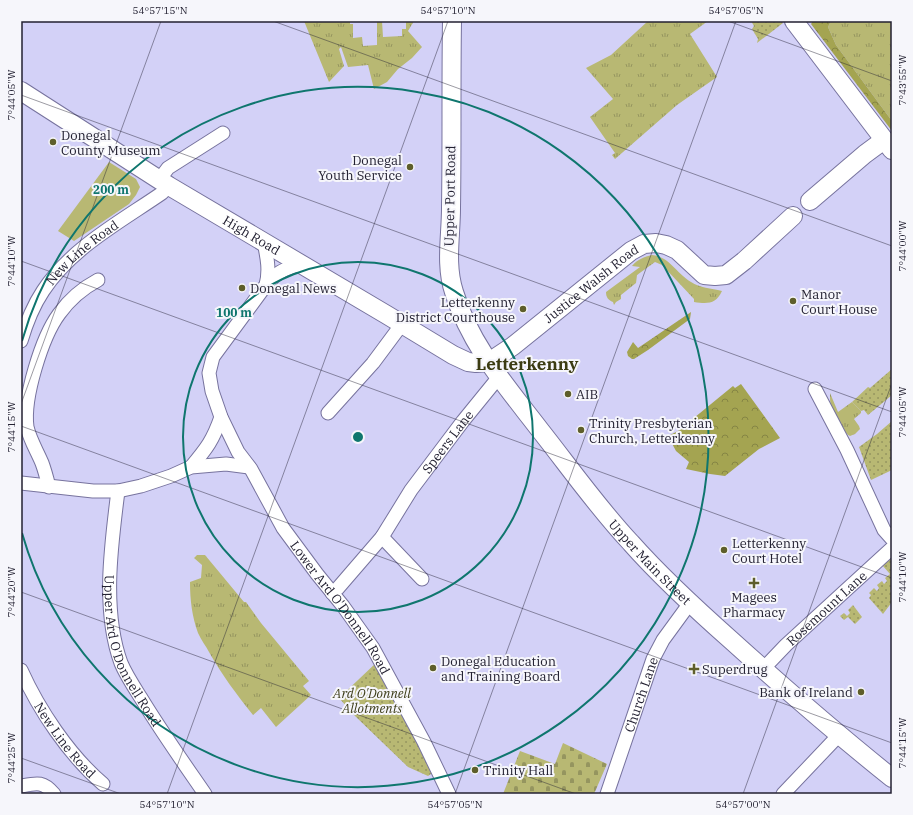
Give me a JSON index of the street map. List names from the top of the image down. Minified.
{"streets":{"street":["Upper Port Road","High Road","New Line Road","Justice Walsh Road","Speers Lane","Upper Main Street","Lower Ard O'Donnell Road","Rosemount Lane","Upper Ard O'Donnell Road","Church Lane"]},"crossings":[["Upper Port Road","High Road"],["Upper Port Road","Justice Walsh Road"],["Upper Port Road","Upper Main Street"],["High Road","New Line Road"],["High Road","Justice Walsh Road"],["High Road","Upper Main Street"],["High Road","Lower Ard O'Donnell Road"],["Justice Walsh Road","Upper Main Street"],["Speers Lane","Upper Main Street"],["Speers Lane","Lower Ard O'Donnell Road"],["Upper Main Street","Rosemount Lane"],["Upper Main Street","Church Lane"]],"districts":["Letterkenny"],"parks":["Ard O'Donnell Allotments"],"places":{"other":["Donegal County Museum","Donegal Youth Service","Donegal News","Manor Court House","Letterkenny District Courthouse","AIB","Trinity Presbyterian Church, Letterkenny","Letterkenny Court Hotel","Donegal Education and Training Board","Bank of Ireland","Trinity Hall"],"health":["Magees Pharmacy","Superdrug"]},"coordinates":["54°57'15\"N","54°57'10\"N","54°57'05\"N","7°43'55\"W","7°44'05\"W","7°44'00\"W","7°44'10\"W","7°44'15\"W","7°44'20\"W","7°44'25\"W","54°57'00\"N"],"rings":["200 m","100 m"]}
